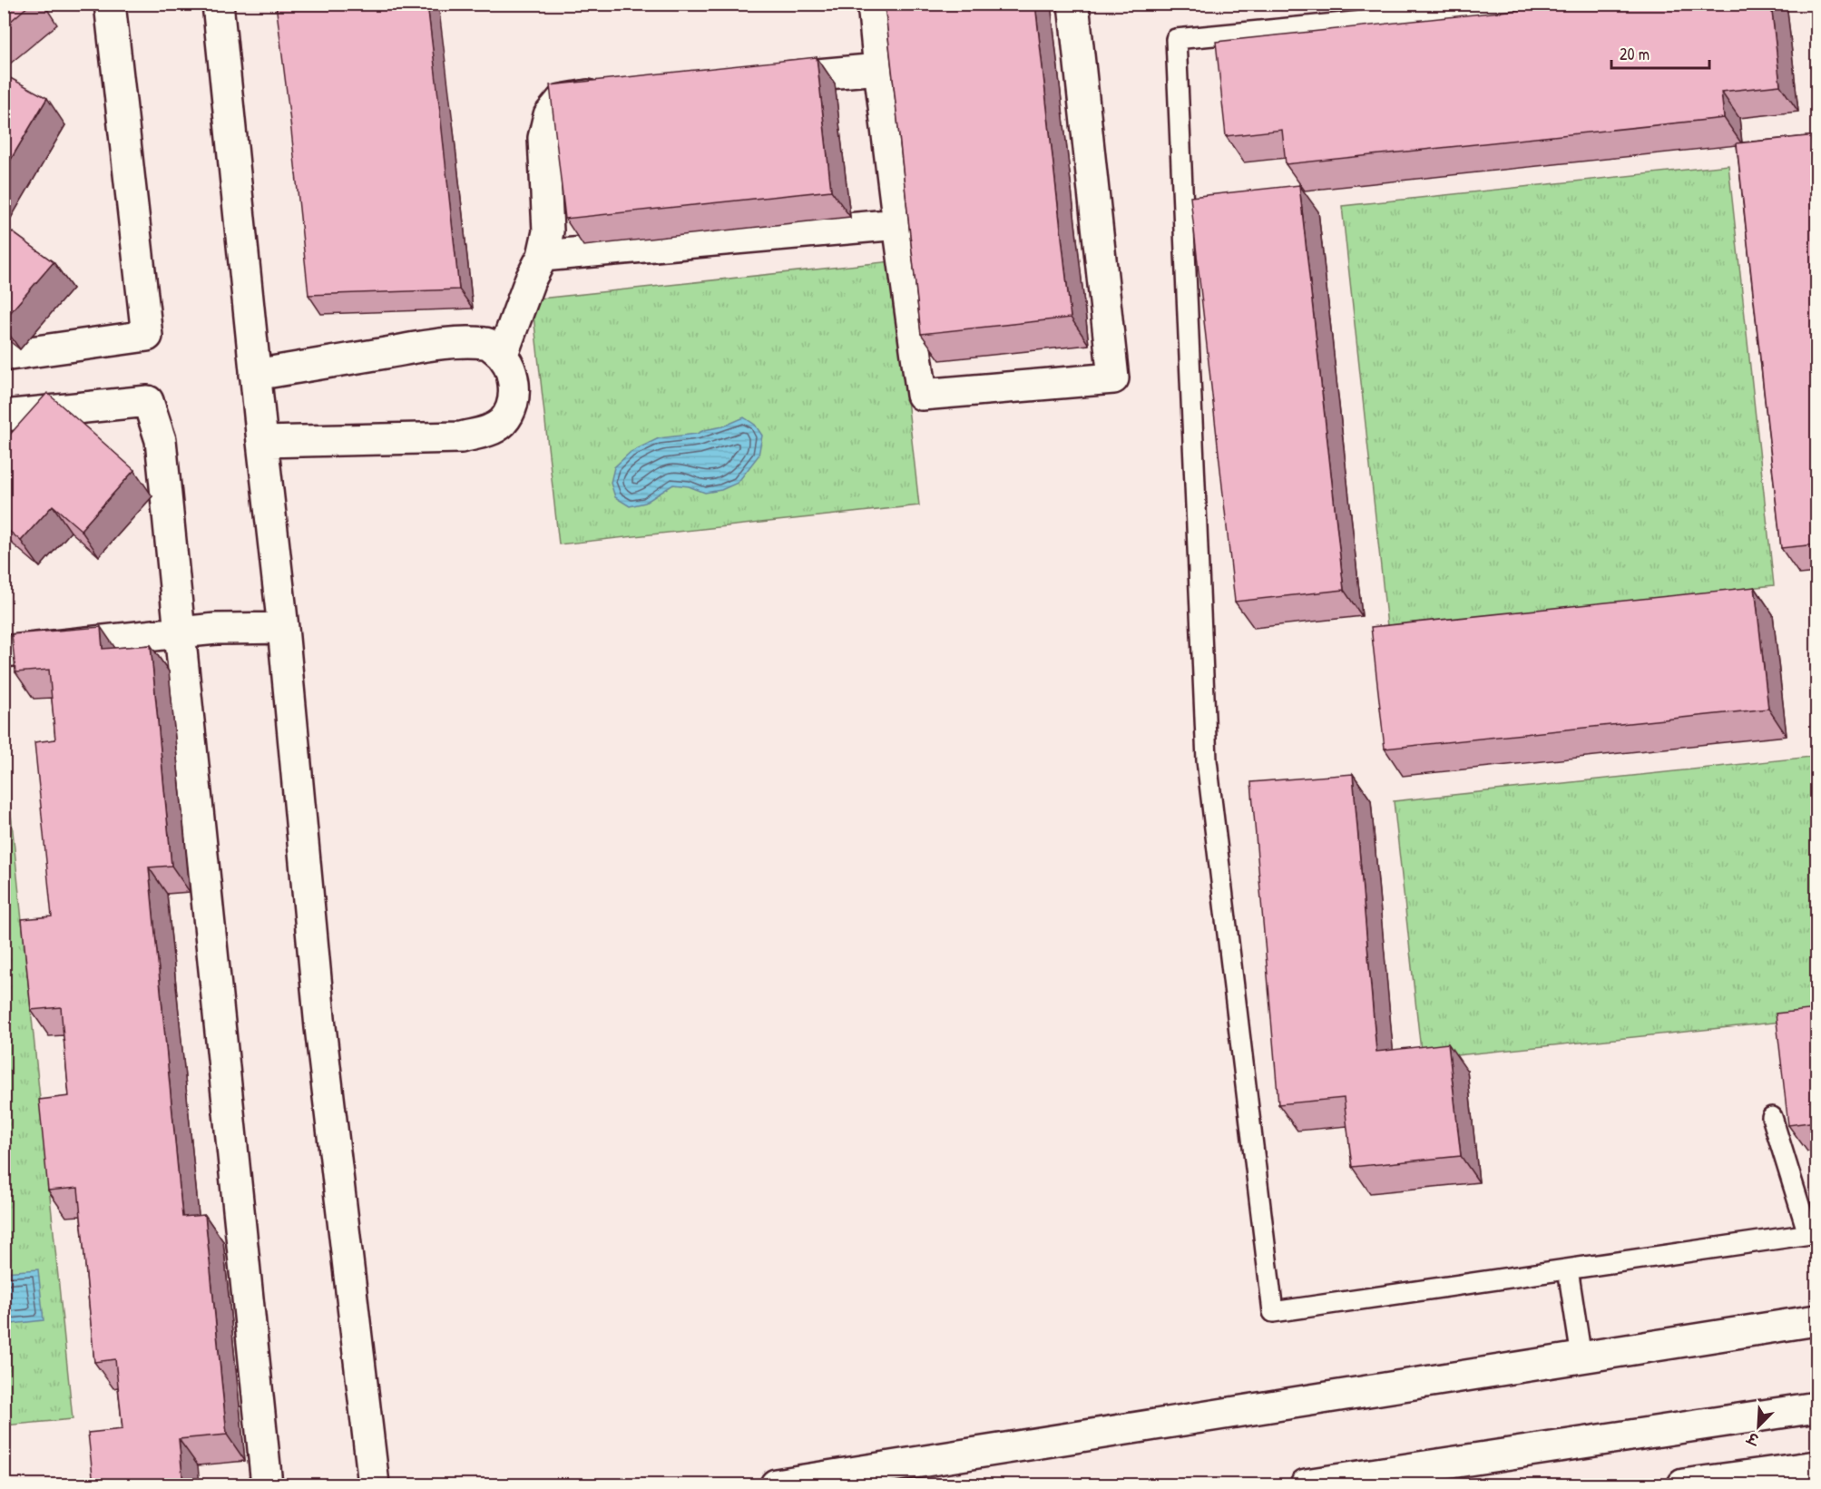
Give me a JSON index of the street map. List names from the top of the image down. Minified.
{"scale_bar":"20 m","north":"bottom left"}
